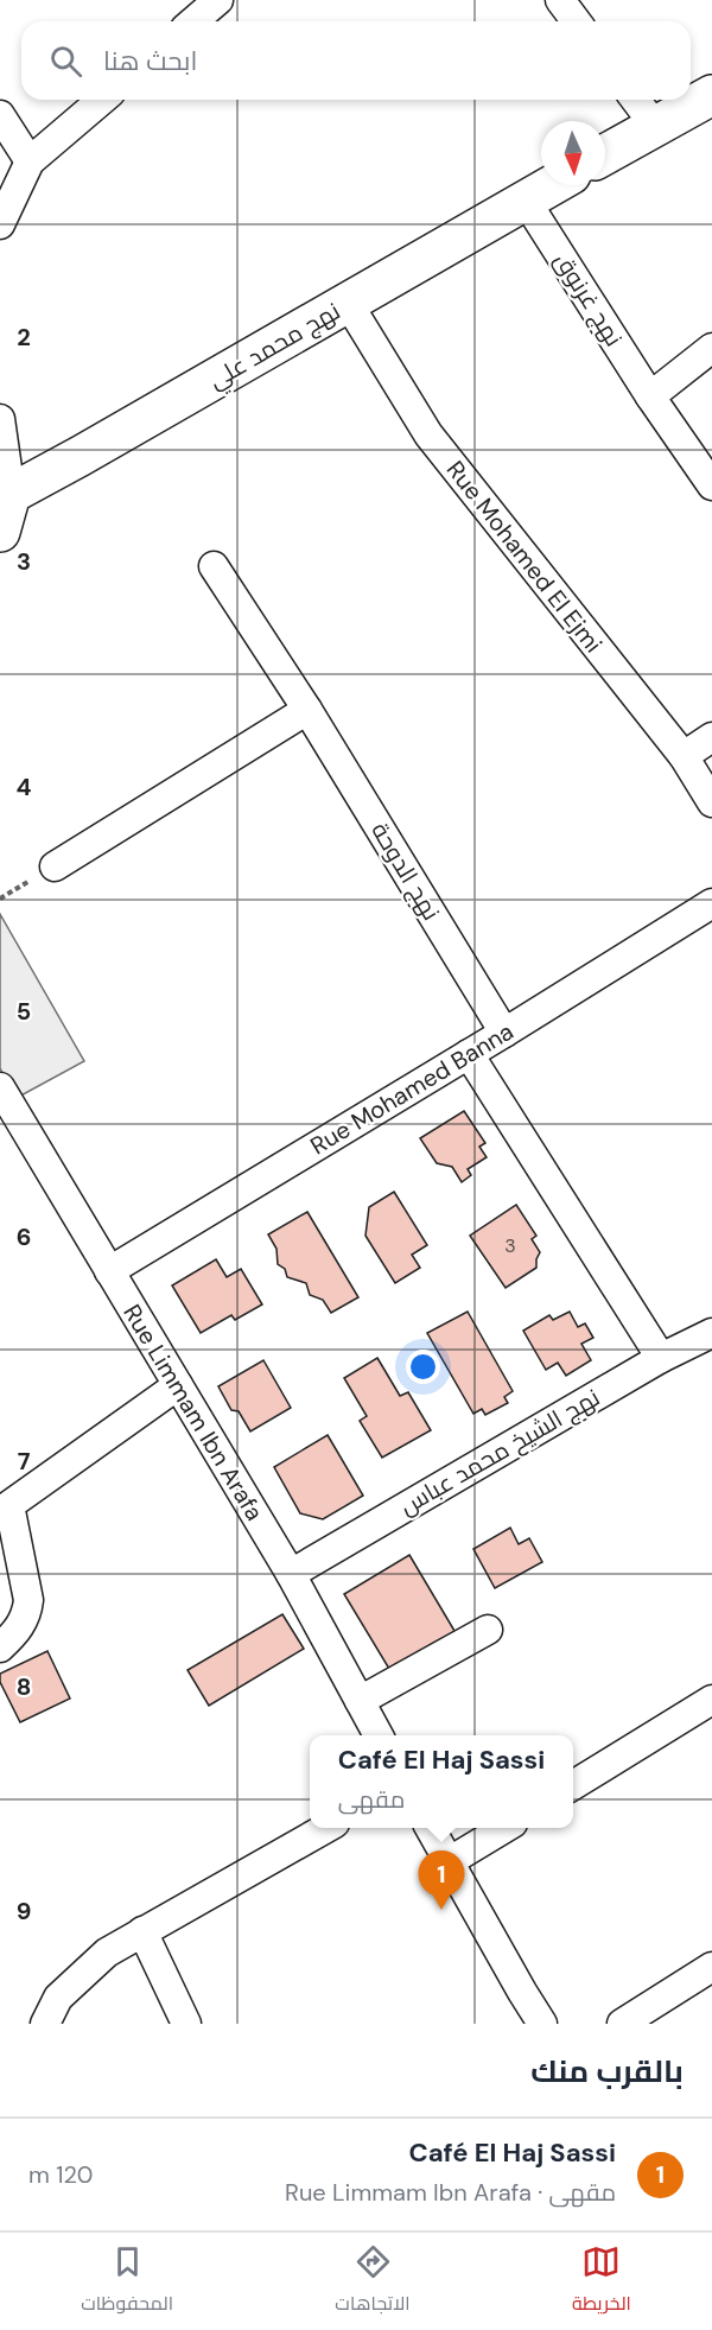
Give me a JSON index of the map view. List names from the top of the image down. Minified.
{"streets":{"street":["نهج غرنوق","نهج محمد علي","Rue Mohamed El Ejmi","نهج الدوحة","Rue Mohamed Banna","Rue Limmam Ibn Arafa","نهج الشيخ محمد عباس"]},"crossings":[["نهج غرنوق","نهج محمد علي"],["نهج محمد علي","Rue Mohamed El Ejmi"],["نهج الدوحة","Rue Mohamed Banna"],["Rue Mohamed Banna","Rue Limmam Ibn Arafa"],["Rue Limmam Ibn Arafa","نهج الشيخ محمد عباس"]],"house_numbers":["3"],"north":"bottom","page":{"search":"ابحث هنا","popup":["Café El Haj Sassi","مقهى"],"pins":"1","heading":"بالقرب منك","list":[{"mark":"1","name":"Café El Haj Sassi","note":"مقهى · Rue Limmam Ibn Arafa","value":"120 m"}],"nav":["الخريطة","الاتجاهات","المحفوظات"]},"grid":{"rows":["2","3","4","5","6","7","8","9"]}}
